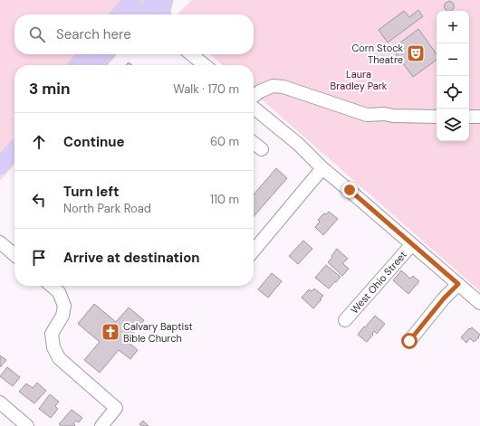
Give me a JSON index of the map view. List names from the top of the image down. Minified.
{"streets":{"street":["West Ohio Street"]},"parks":["Laura Bradley Park"],"places":{"theatre":["Corn Stock Theatre"],"church":["Calvary Baptist Bible Church"]},"page":{"map_buttons":["+","−"],"search":"Search here","heading":["3 min","Walk · 170 m"],"list":[["Continue","60 m"],["Turn left","North Park Road","110 m"],"Arrive at destination"]}}
